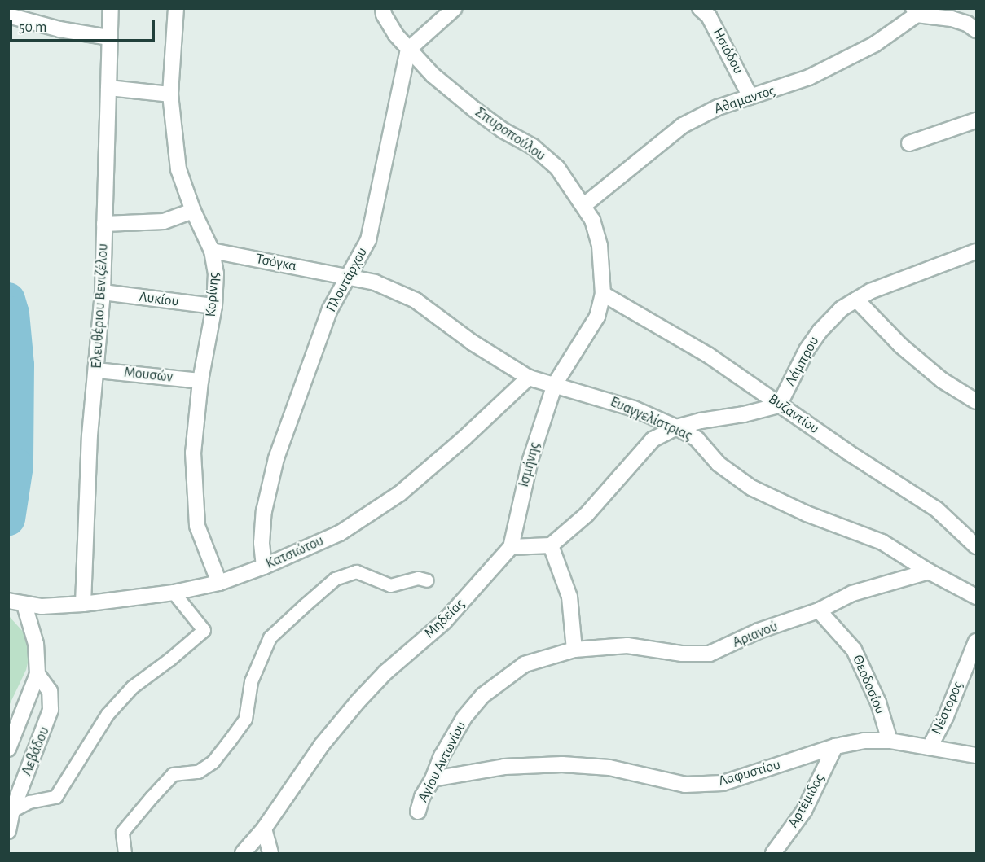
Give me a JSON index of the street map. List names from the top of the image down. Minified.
{"streets":{"street":["Ησιόδου","Αθάμαντος","Σπυροπούλου","Τσόγκα","Πλουτάρχου","Κορίνης","Λυκίου","Ελευθέριου Βενιζέλου","Λάμπρου","Μουσών","Βυζαντίου","Ευαγγελίστριας","Ισμήνης","Κατσιώτου","Μηδείας","Αριανού","Θεοδοσίου","Νέστορος","Λεβάδου","Αγίου Αντωνίου","Λαφυστίου","Αρτέμιδος"]},"crossings":[["Ησιόδου","Αθάμαντος"],["Αθάμαντος","Σπυροπούλου"],["Σπυροπούλου","Πλουτάρχου"],["Σπυροπούλου","Βυζαντίου"],["Σπυροπούλου","Ευαγγελίστριας"],["Σπυροπούλου","Ισμήνης"],["Τσόγκα","Πλουτάρχου"],["Τσόγκα","Κορίνης"],["Τσόγκα","Ευαγγελίστριας"],["Πλουτάρχου","Ευαγγελίστριας"],["Πλουτάρχου","Κατσιώτου"],["Κορίνης","Λυκίου"],["Κορίνης","Μουσών"],["Κορίνης","Κατσιώτου"],["Λυκίου","Ελευθέριου Βενιζέλου"],["Ελευθέριου Βενιζέλου","Μουσών"],["Ελευθέριου Βενιζέλου","Κατσιώτου"],["Λάμπρου","Βυζαντίου"],["Ευαγγελίστριας","Ισμήνης"],["Ευαγγελίστριας","Κατσιώτου"],["Ευαγγελίστριας","Αριανού"],["Ισμήνης","Μηδείας"],["Κατσιώτου","Λεβάδου"],["Αριανού","Θεοδοσίου"],["Αριανού","Αγίου Αντωνίου"],["Θεοδοσίου","Λαφυστίου"],["Νέστορος","Λαφυστίου"],["Αγίου Αντωνίου","Λαφυστίου"],["Λαφυστίου","Αρτέμιδος"]],"scale_bar":"50 m"}
